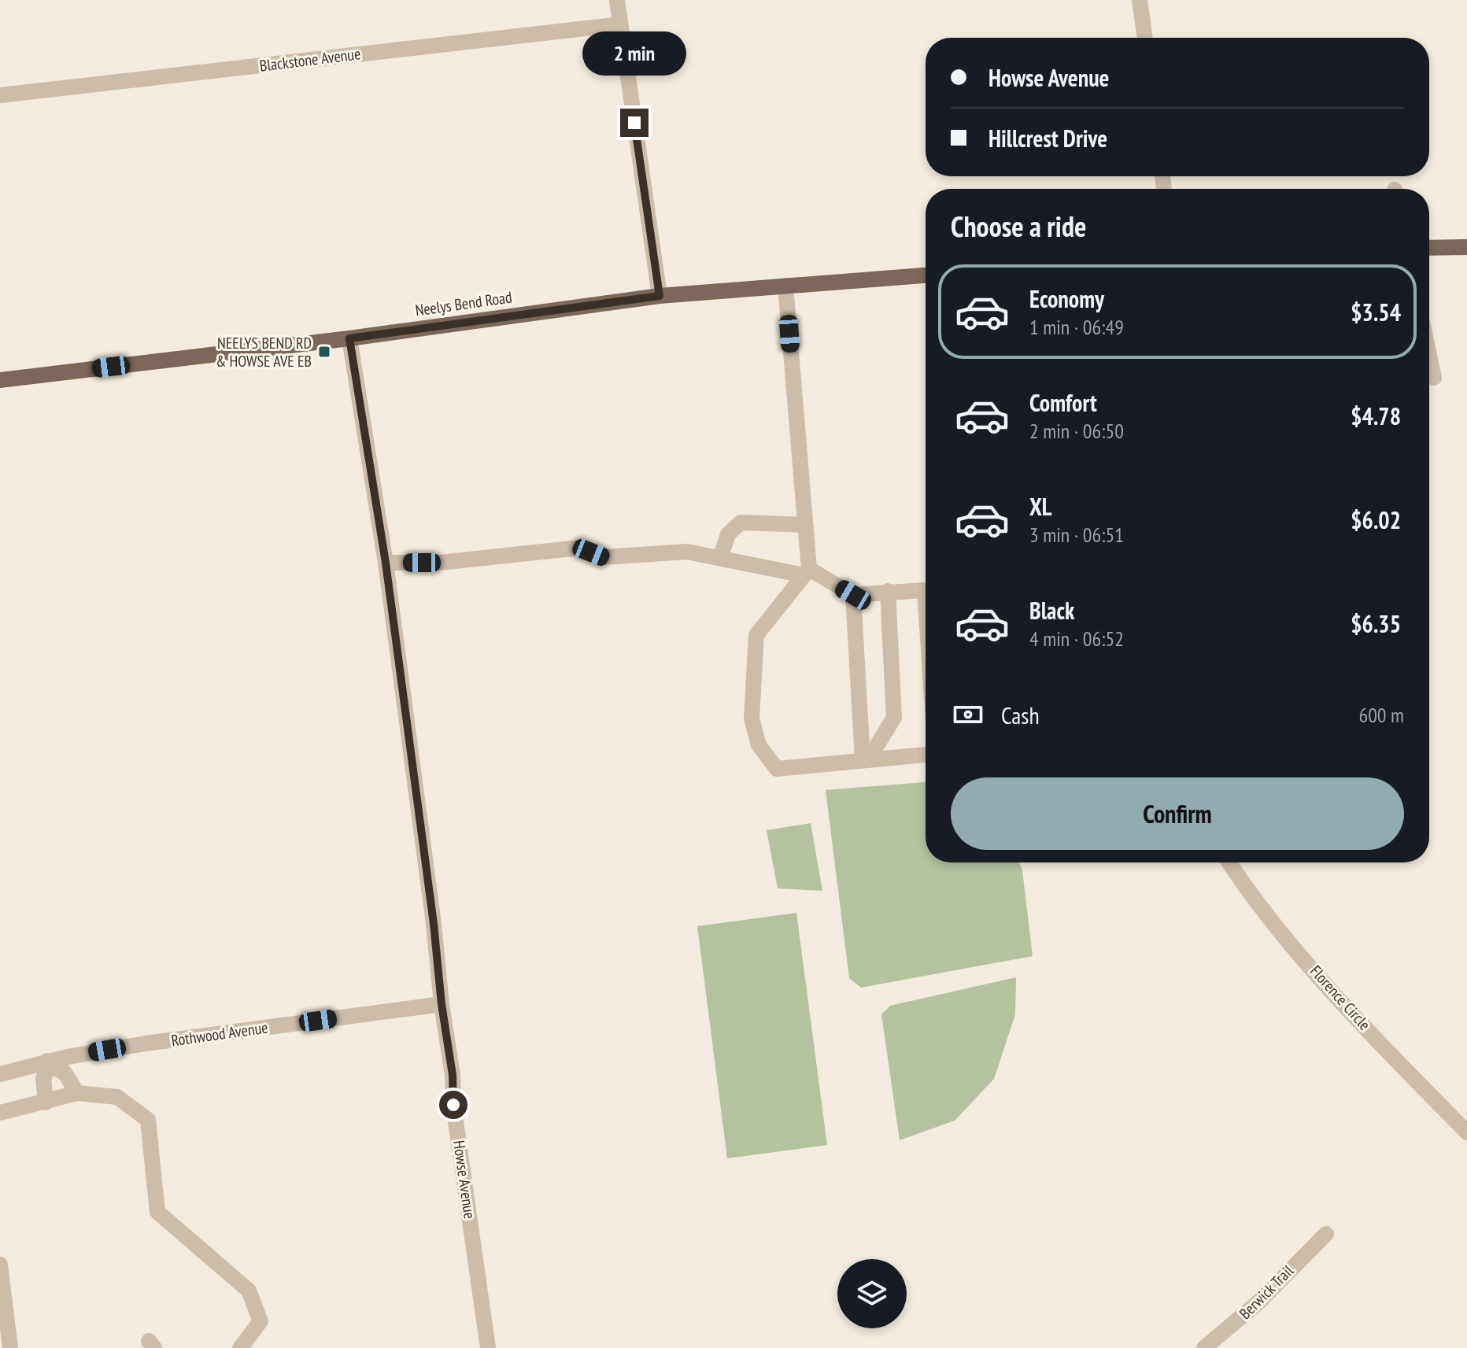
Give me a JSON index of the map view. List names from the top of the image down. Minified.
{"streets":{"main road":["Neelys Bend Road"],"street":["Blackstone Avenue","Florence Circle","Rothwood Avenue","Howse Avenue","Berwick Trail"]},"crossings":[["Neelys Bend Road","Howse Avenue"],["Rothwood Avenue","Howse Avenue"]],"places":{"transit":["NEELYS BEND RD & HOWSE AVE EB"]},"page":{"bubble":"2 min","banner":["Howse Avenue","Hillcrest Drive"],"heading":"Choose a ride","list":[{"name":"Economy","note":"1 min · 06:49","value":"$3.54"},{"name":"Comfort","note":"2 min · 06:50","value":"$4.78"},{"name":"XL","note":"3 min · 06:51","value":"$6.02"},{"name":"Black","note":"4 min · 06:52","value":"$6.35"}],"pay":["Cash","600 m"],"buttons":"Confirm"}}
